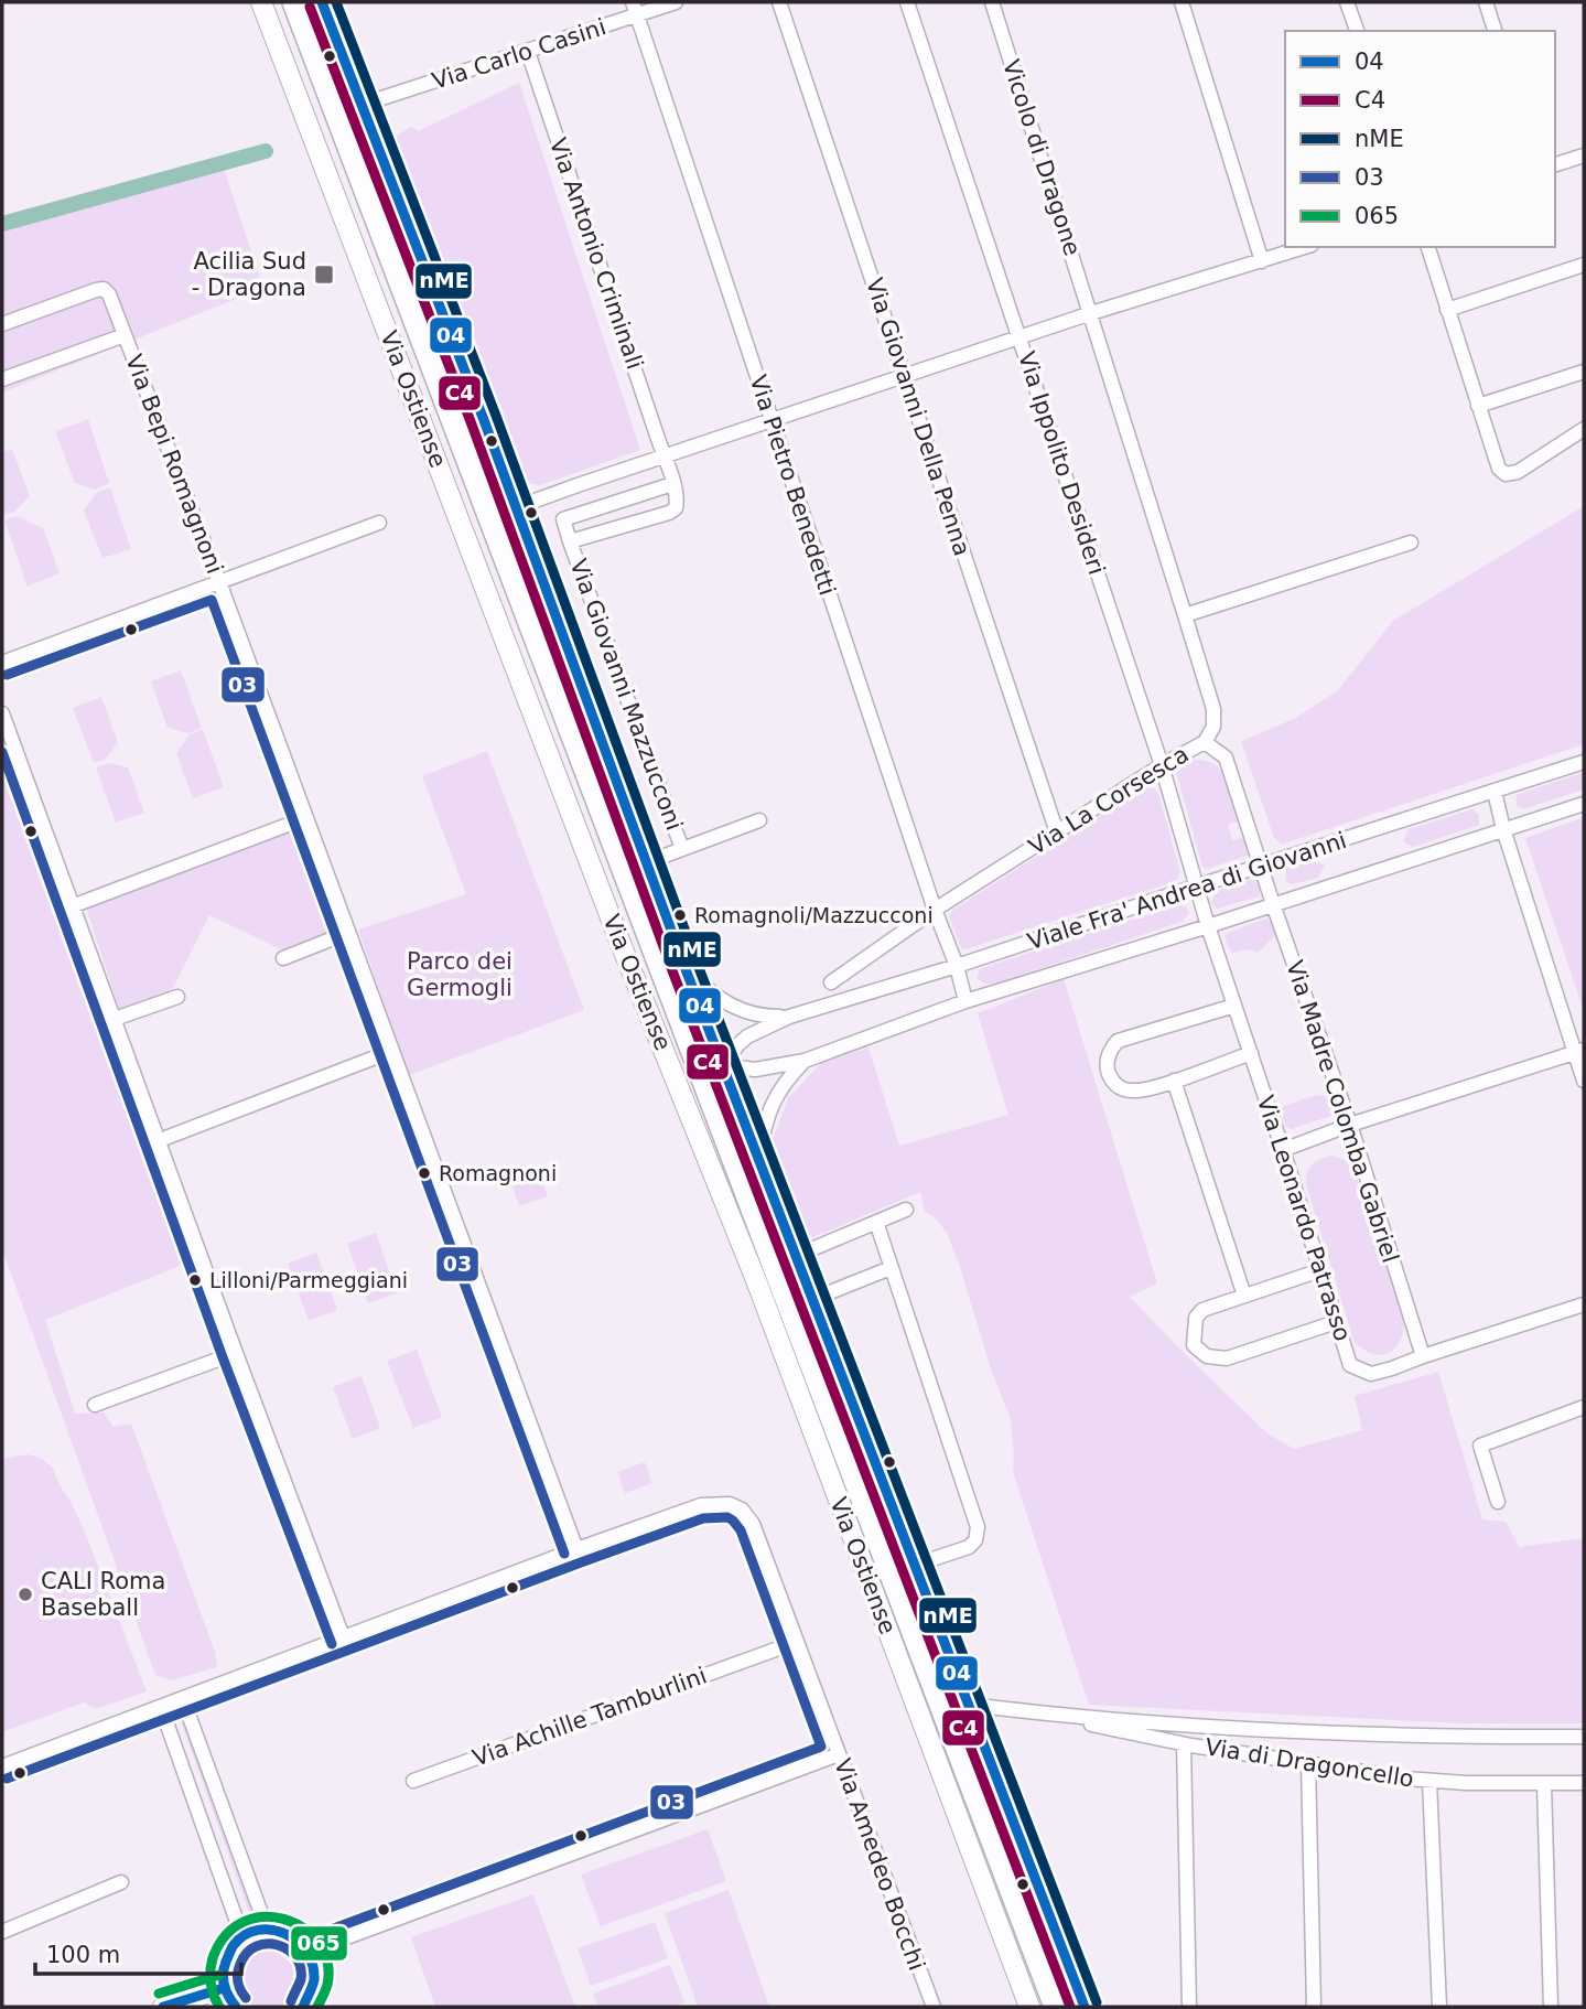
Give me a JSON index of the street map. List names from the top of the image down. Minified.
{"streets":{"main road":["Via Ostiense"],"street":["Via Carlo Casini","Vicolo di Dragone","Via Antonio Criminali","Via Giovanni Della Penna","Via Ippolito Desideri","Via Bepi Romagnoni","Via Pietro Benedetti","Via Giovanni Mazzucconi","Via La Corsesca","Viale Fra' Andrea di Giovanni","Via Madre Colomba Gabriel","Via Leonardo Patrasso","Via Achille Tamburlini","Via di Dragoncello","Via Amedeo Bocchi"]},"crossings":[["Via Carlo Casini","Via Antonio Criminali"],["Via Carlo Casini","Via Pietro Benedetti"],["Vicolo di Dragone","Via La Corsesca"],["Via Giovanni Della Penna","Via La Corsesca"],["Via Ippolito Desideri","Via La Corsesca"],["Via Ippolito Desideri","Viale Fra' Andrea di Giovanni"],["Via Ippolito Desideri","Via Leonardo Patrasso"],["Via Bepi Romagnoni","Via Amedeo Bocchi"],["Via Pietro Benedetti","Via La Corsesca"],["Via Pietro Benedetti","Viale Fra' Andrea di Giovanni"],["Via La Corsesca","Via Madre Colomba Gabriel"],["Viale Fra' Andrea di Giovanni","Via Madre Colomba Gabriel"],["Viale Fra' Andrea di Giovanni","Via Leonardo Patrasso"],["Via Madre Colomba Gabriel","Via Leonardo Patrasso"],["Via Achille Tamburlini","Via Amedeo Bocchi"]],"parks":["Parco dei Germogli"],"places":{"transit":["Acilia Sud - Dragona"],"other":["Romagnoli/Mazzucconi","Romagnoni","Lilloni/Parmeggiani","CALI Roma Baseball"]},"lines":["transit line 04","transit line nME","transit line C4","transit line 03","transit line 065"],"legend":["04","C4","nME","03","065"],"scale_bar":"100 m"}
